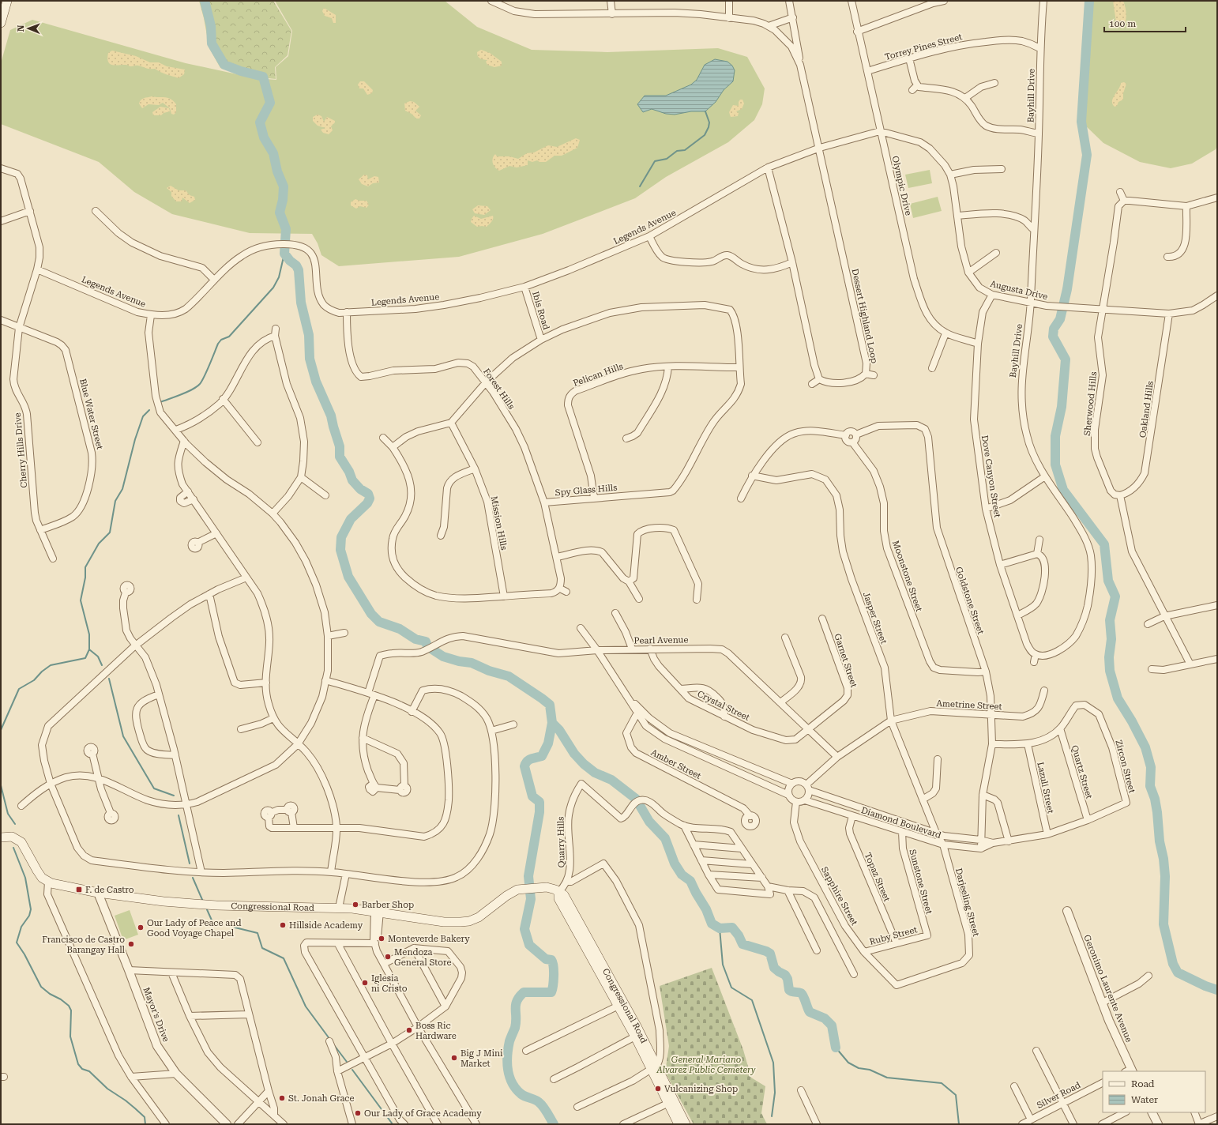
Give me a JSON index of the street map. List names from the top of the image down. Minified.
{"streets":{"main road":["Congressional Road"],"street":["Torrey Pines Street","Bayhill Drive","Olympic Drive","Legends Avenue","Augusta Drive","Ibis Road","Dessert Highland Loop","Pelican Hills","Forest Hills","Sherwood Hills","Oakland Hills","Blue Water Street","Cherry Hills Drive","Dove Canyon Street","Spy Glass Hills","Mission Hills","Moonstone Street","Goldstone Street","Jasper Street","Pearl Avenue","Garnet Street","Ametrine Street","Crystal Street","Amber Street","Zircon Street","Quartz Street","Lazuli Street","Diamond Boulevard","Quarry Hills","Topaz Street","Sunstone Street","Sapphire Street","Darjeeling Street","Ruby Street","Geronimo Laurente Avenue","Mayor's Drive","Silver Road"]},"crossings":[["Torrey Pines Street","Bayhill Drive"],["Torrey Pines Street","Olympic Drive"],["Bayhill Drive","Augusta Drive"],["Bayhill Drive","Dove Canyon Street"],["Olympic Drive","Legends Avenue"],["Olympic Drive","Augusta Drive"],["Olympic Drive","Dove Canyon Street"],["Legends Avenue","Augusta Drive"],["Legends Avenue","Ibis Road"],["Legends Avenue","Dessert Highland Loop"],["Legends Avenue","Forest Hills"],["Legends Avenue","Cherry Hills Drive"],["Augusta Drive","Sherwood Hills"],["Augusta Drive","Oakland Hills"],["Augusta Drive","Dove Canyon Street"],["Ibis Road","Spy Glass Hills"],["Pelican Hills","Spy Glass Hills"],["Forest Hills","Spy Glass Hills"],["Sherwood Hills","Oakland Hills"],["Blue Water Street","Cherry Hills Drive"],["Spy Glass Hills","Mission Hills"],["Moonstone Street","Goldstone Street"],["Goldstone Street","Ametrine Street"],["Goldstone Street","Diamond Boulevard"],["Jasper Street","Ametrine Street"],["Jasper Street","Diamond Boulevard"],["Jasper Street","Darjeeling Street"],["Pearl Avenue","Garnet Street"],["Pearl Avenue","Ametrine Street"],["Pearl Avenue","Crystal Street"],["Garnet Street","Crystal Street"],["Ametrine Street","Diamond Boulevard"],["Ametrine Street","Sapphire Street"],["Zircon Street","Quartz Street"],["Zircon Street","Diamond Boulevard"],["Quartz Street","Diamond Boulevard"],["Lazuli Street","Diamond Boulevard"],["Diamond Boulevard","Topaz Street"],["Diamond Boulevard","Sunstone Street"],["Diamond Boulevard","Sapphire Street"],["Diamond Boulevard","Darjeeling Street"],["Quarry Hills","Congressional Road"],["Topaz Street","Ruby Street"],["Sunstone Street","Ruby Street"],["Sapphire Street","Darjeeling Street"],["Sapphire Street","Ruby Street"],["Congressional Road","Mayor's Drive"]],"parks":["General Mariano Alvarez Public Cemetery"],"places":{"transit":["F. de Castro"],"other":["Barber Shop","Hillside Academy","Our Lady of Peace and Good Voyage Chapel","Monteverde Bakery","Francisco de Castro Barangay Hall","Mendoza General Store","Iglesia ni Cristo","Boss Ric Hardware","Big J Mini Market","Vulcanizing Shop","St. Jonah Grace","Our Lady of Grace Academy"]},"legend":["Road","Water"],"scale_bar":"100 m","north":"left"}
